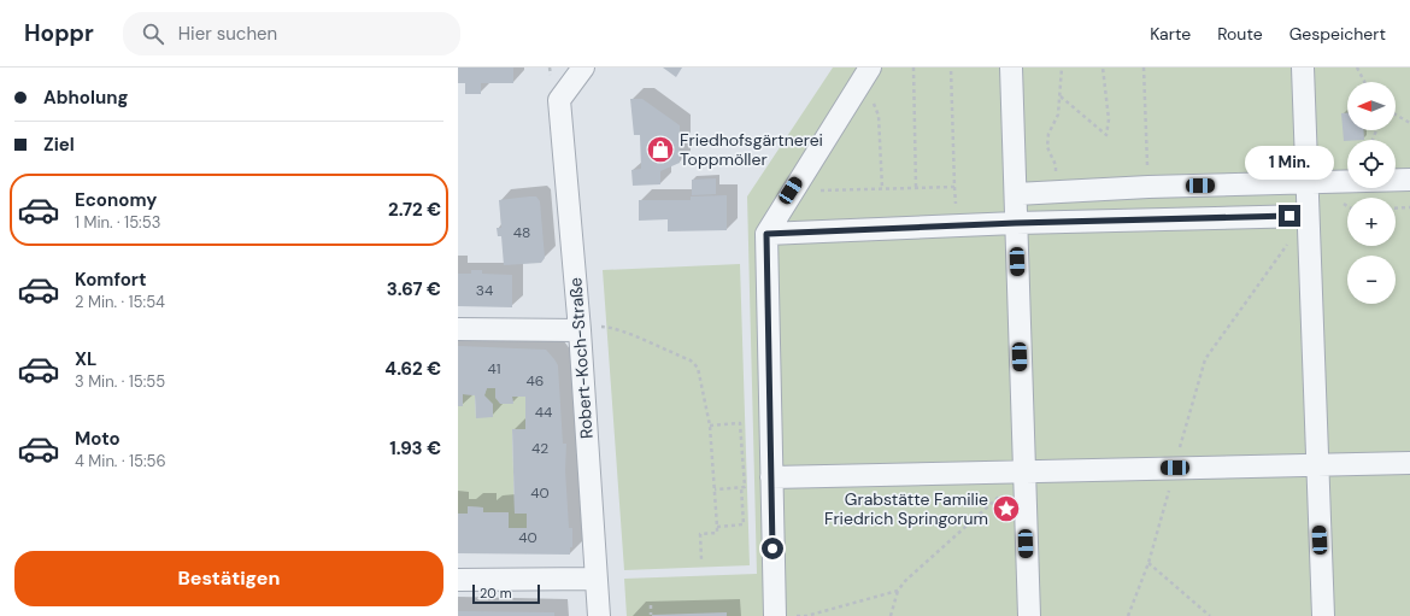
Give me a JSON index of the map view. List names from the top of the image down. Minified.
{"streets":{"street":["Robert-Koch-Straße"]},"places":{"shop":["Friedhofsgärtnerei Toppmöller"],"place":["Grabstätte Familie Friedrich Springorum"]},"house_numbers":["48","34","41","46","44","42","40","40"],"scale_bar":"20 m","north":"left","page":{"header":"Hoppr","search":"Hier suchen","nav":["Karte","Route","Gespeichert"],"banner":["Abholung","Ziel"],"map_buttons":["+","−"],"bubble":"1 Min.","list":[{"name":"Economy","note":"1 Min. · 15:53","value":"2.72 €"},{"name":"Komfort","note":"2 Min. · 15:54","value":"3.67 €"},{"name":"XL","note":"3 Min. · 15:55","value":"4.62 €"},{"name":"Moto","note":"4 Min. · 15:56","value":"1.93 €"}],"buttons":"Bestätigen","scale":"20 m"}}
